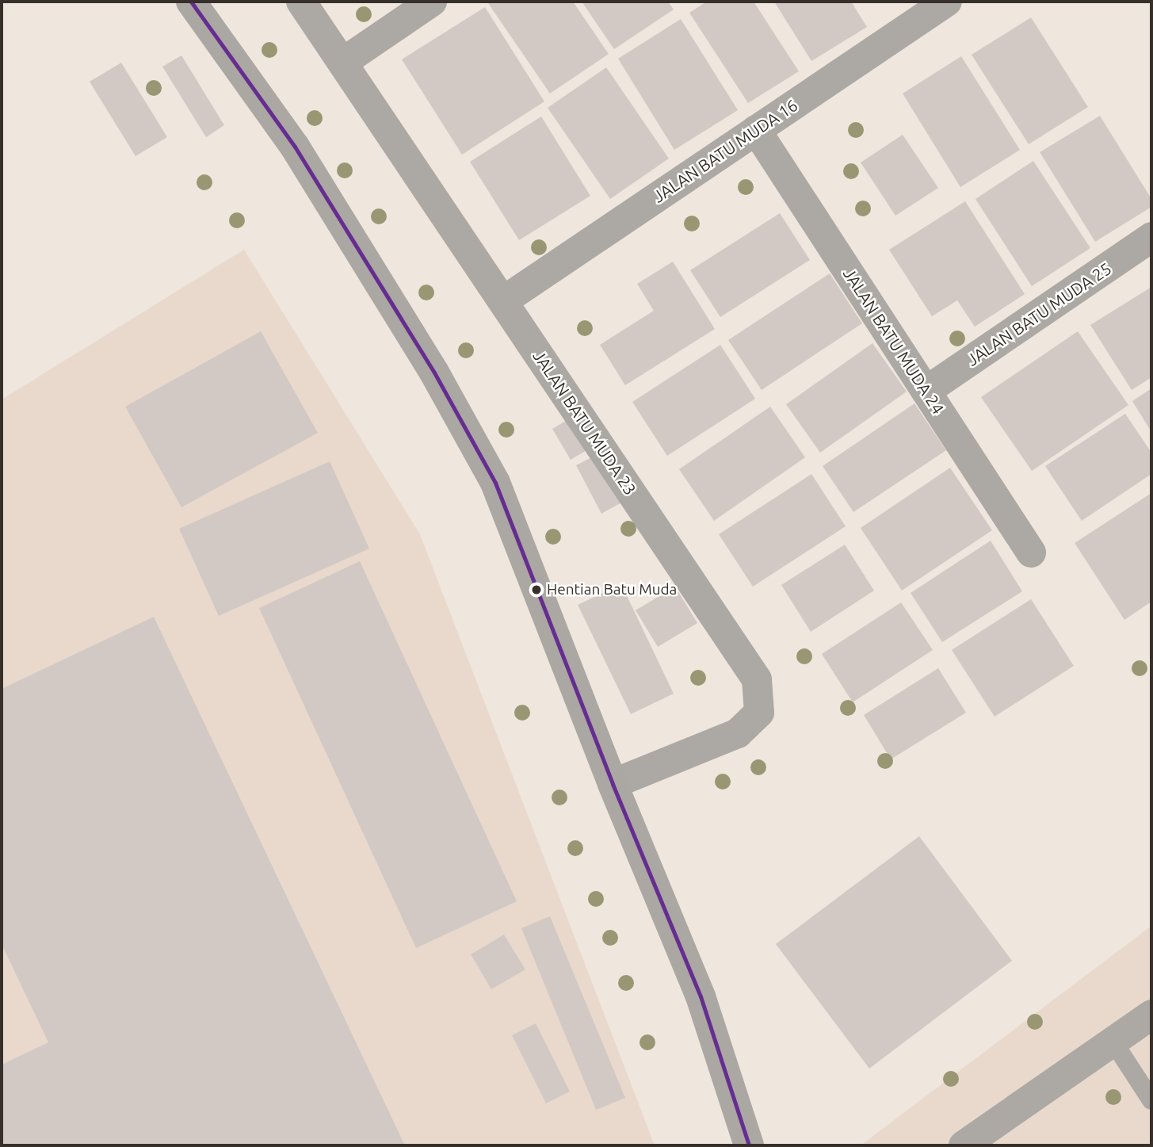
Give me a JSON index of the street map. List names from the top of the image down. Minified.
{"streets":{"street":["JALAN BATU MUDA 16","JALAN BATU MUDA 25","JALAN BATU MUDA 24","JALAN BATU MUDA 23"]},"crossings":[["JALAN BATU MUDA 16","JALAN BATU MUDA 24"],["JALAN BATU MUDA 16","JALAN BATU MUDA 23"],["JALAN BATU MUDA 25","JALAN BATU MUDA 24"]],"places":["Hentian Batu Muda"]}
